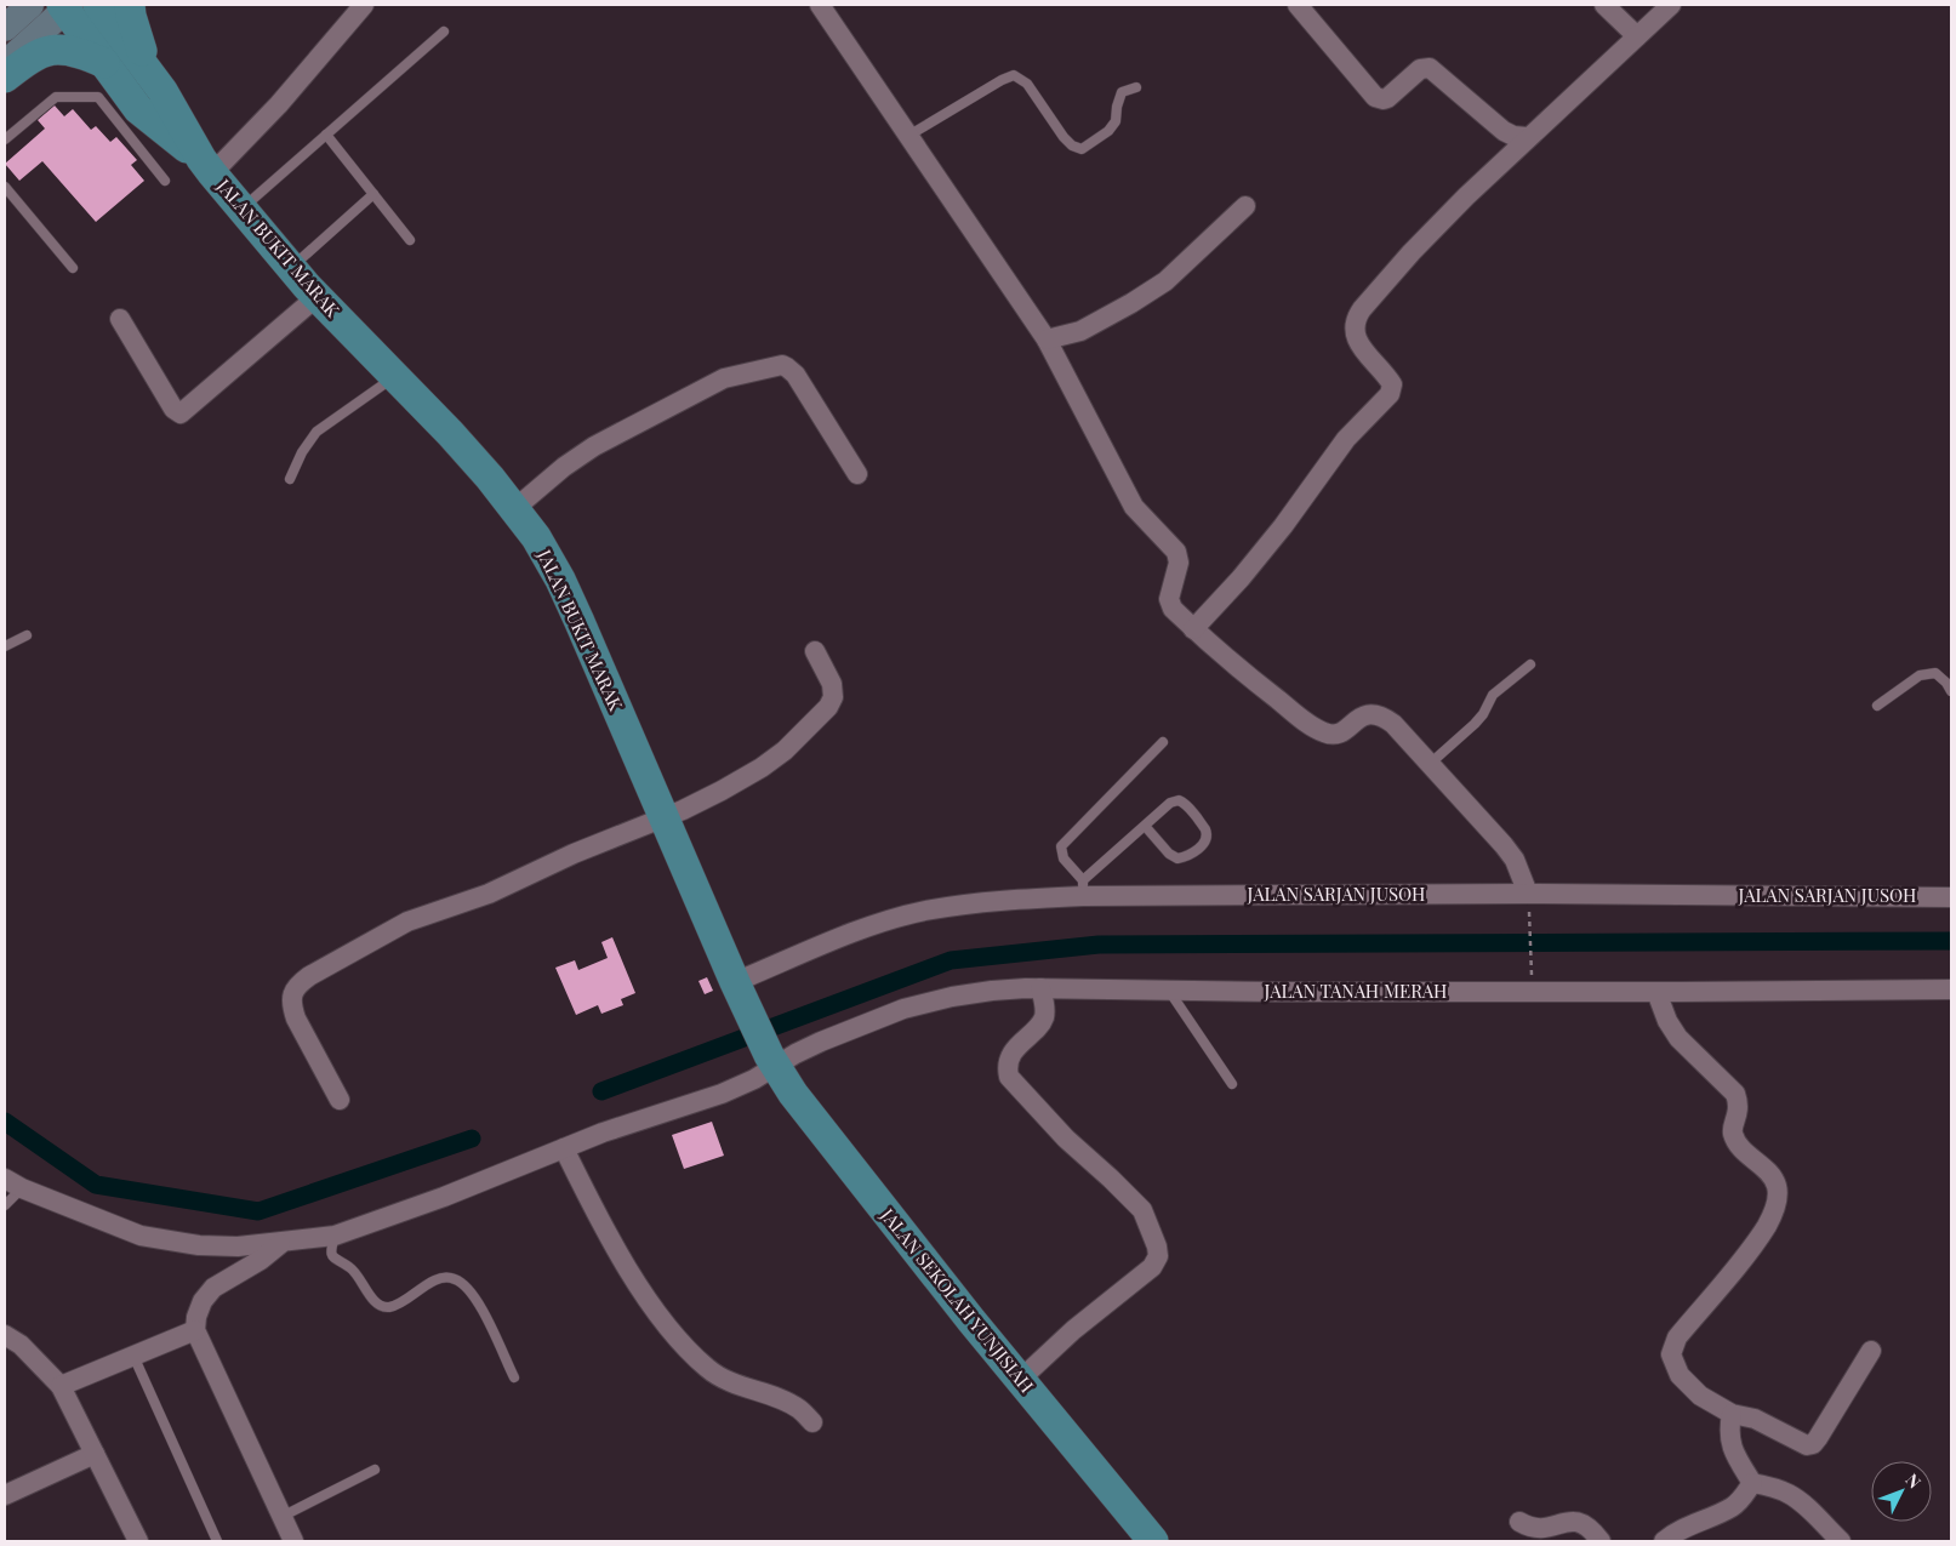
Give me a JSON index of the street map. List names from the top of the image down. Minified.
{"streets":{"main road":["JALAN BUKIT MARAK","JALAN SEKOLAH YUNJISIAH"],"street":["JALAN SARJAN JUSOH","JALAN TANAH MERAH"]},"crossings":[["JALAN BUKIT MARAK","JALAN SARJAN JUSOH"],["JALAN BUKIT MARAK","JALAN TANAH MERAH"],["JALAN BUKIT MARAK","JALAN SEKOLAH YUNJISIAH"],["JALAN TANAH MERAH","JALAN SEKOLAH YUNJISIAH"]],"north":"top right"}
